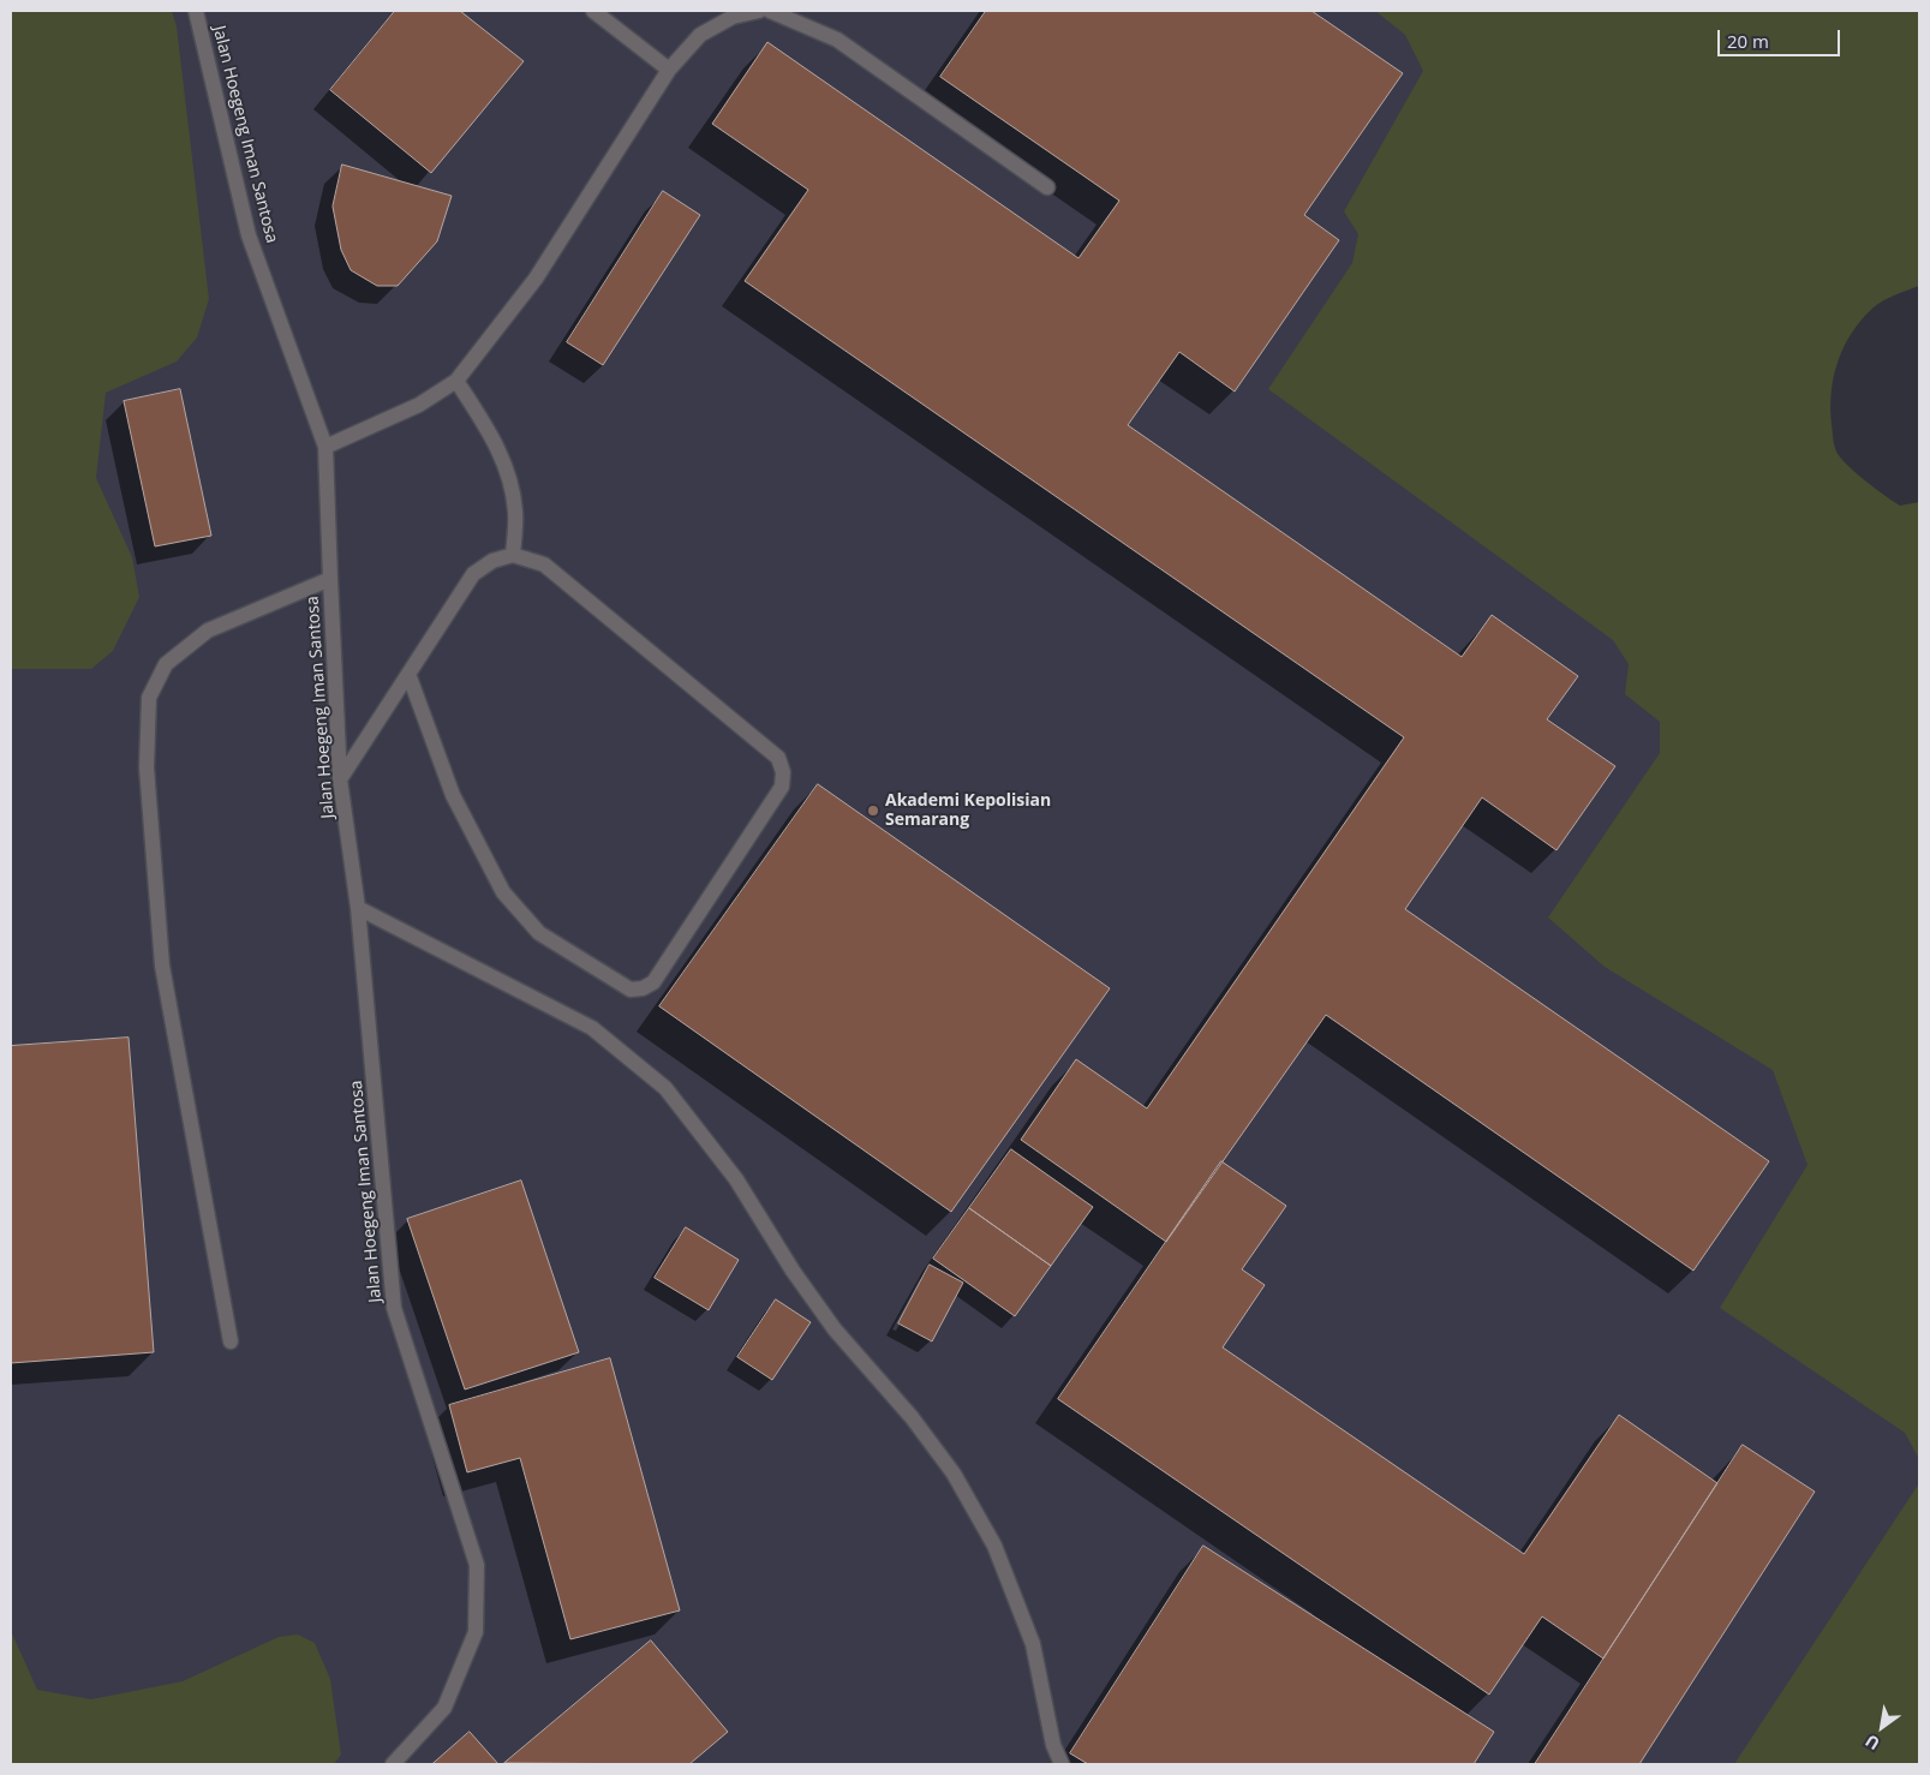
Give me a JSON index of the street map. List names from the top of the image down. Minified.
{"streets":{"lane":["Jalan Hoegeng Iman Santosa"]},"places":["Akademi Kepolisian Semarang"],"scale_bar":"20 m","north":"bottom left"}
